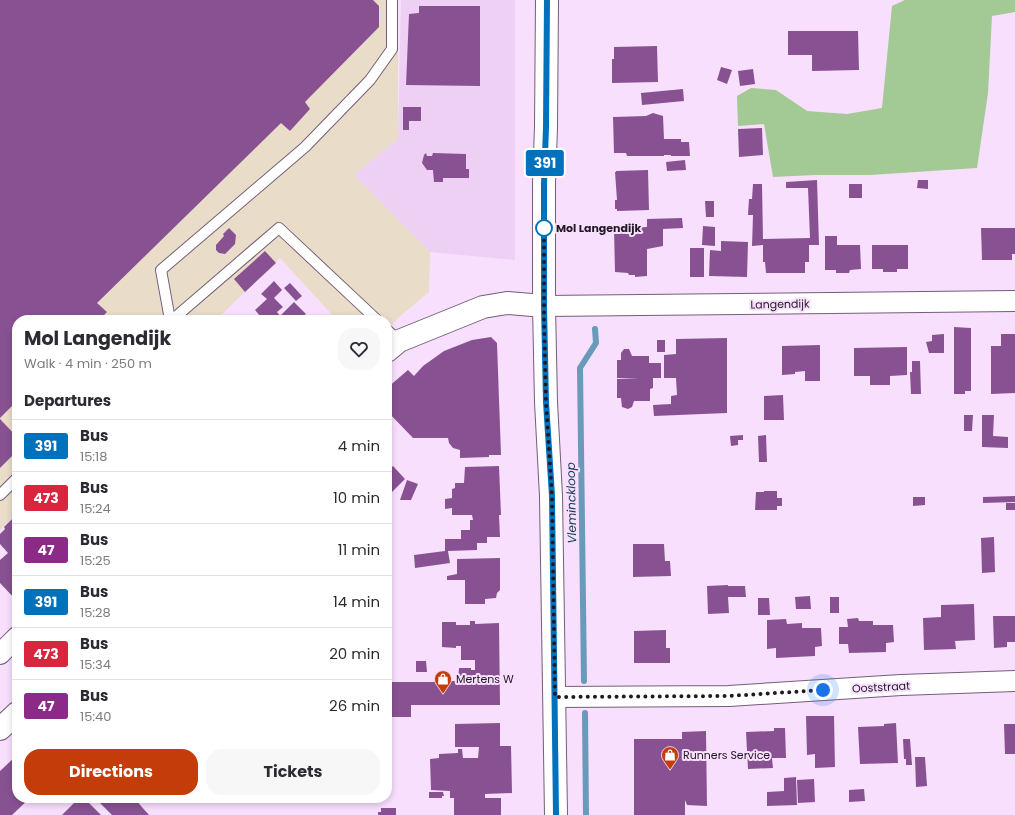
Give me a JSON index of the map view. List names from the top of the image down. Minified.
{"streets":{"street":["Langendijk","Ooststraat"]},"water":["Vleminckloop"],"places":{"other":["Mol Langendijk"],"shop":["Mertens W","Runners Service"]},"lines":["bus line 391"],"page":{"on_map":"391","heading":[["Mol Langendijk","Walk · 4 min · 250 m"],"Departures"],"list":[{"mark":"391","name":"Bus","note":"15:18","value":"4 min"},{"mark":"473","name":"Bus","note":"15:24","value":"10 min"},{"mark":"47","name":"Bus","note":"15:25","value":"11 min"},{"mark":"391","name":"Bus","note":"15:28","value":"14 min"},{"mark":"473","name":"Bus","note":"15:34","value":"20 min"},{"mark":"47","name":"Bus","note":"15:40","value":"26 min"}],"buttons":["Directions","Tickets"]}}
